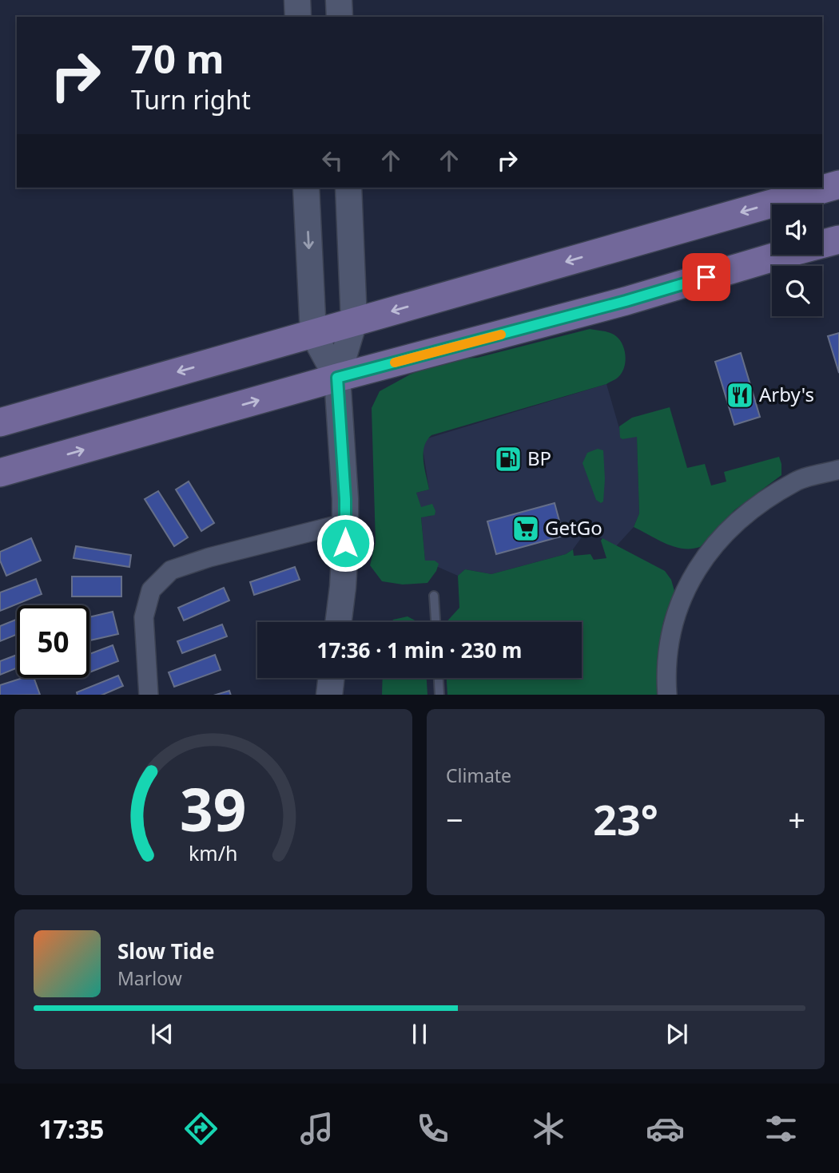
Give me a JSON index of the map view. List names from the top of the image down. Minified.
{"places":{"restaurant":["Arby's"],"fuel station":["BP"],"supermarket":["GetGo"]},"page":{"turn":["70 m","Turn right"],"limit":"50","trip":"17:36 · 1 min · 230 m","tile":"Climate","heat":["−","23°","+"],"song":["Slow Tide","Marlow"],"tabs":"17:35","gauge":["39","km/h"]}}
